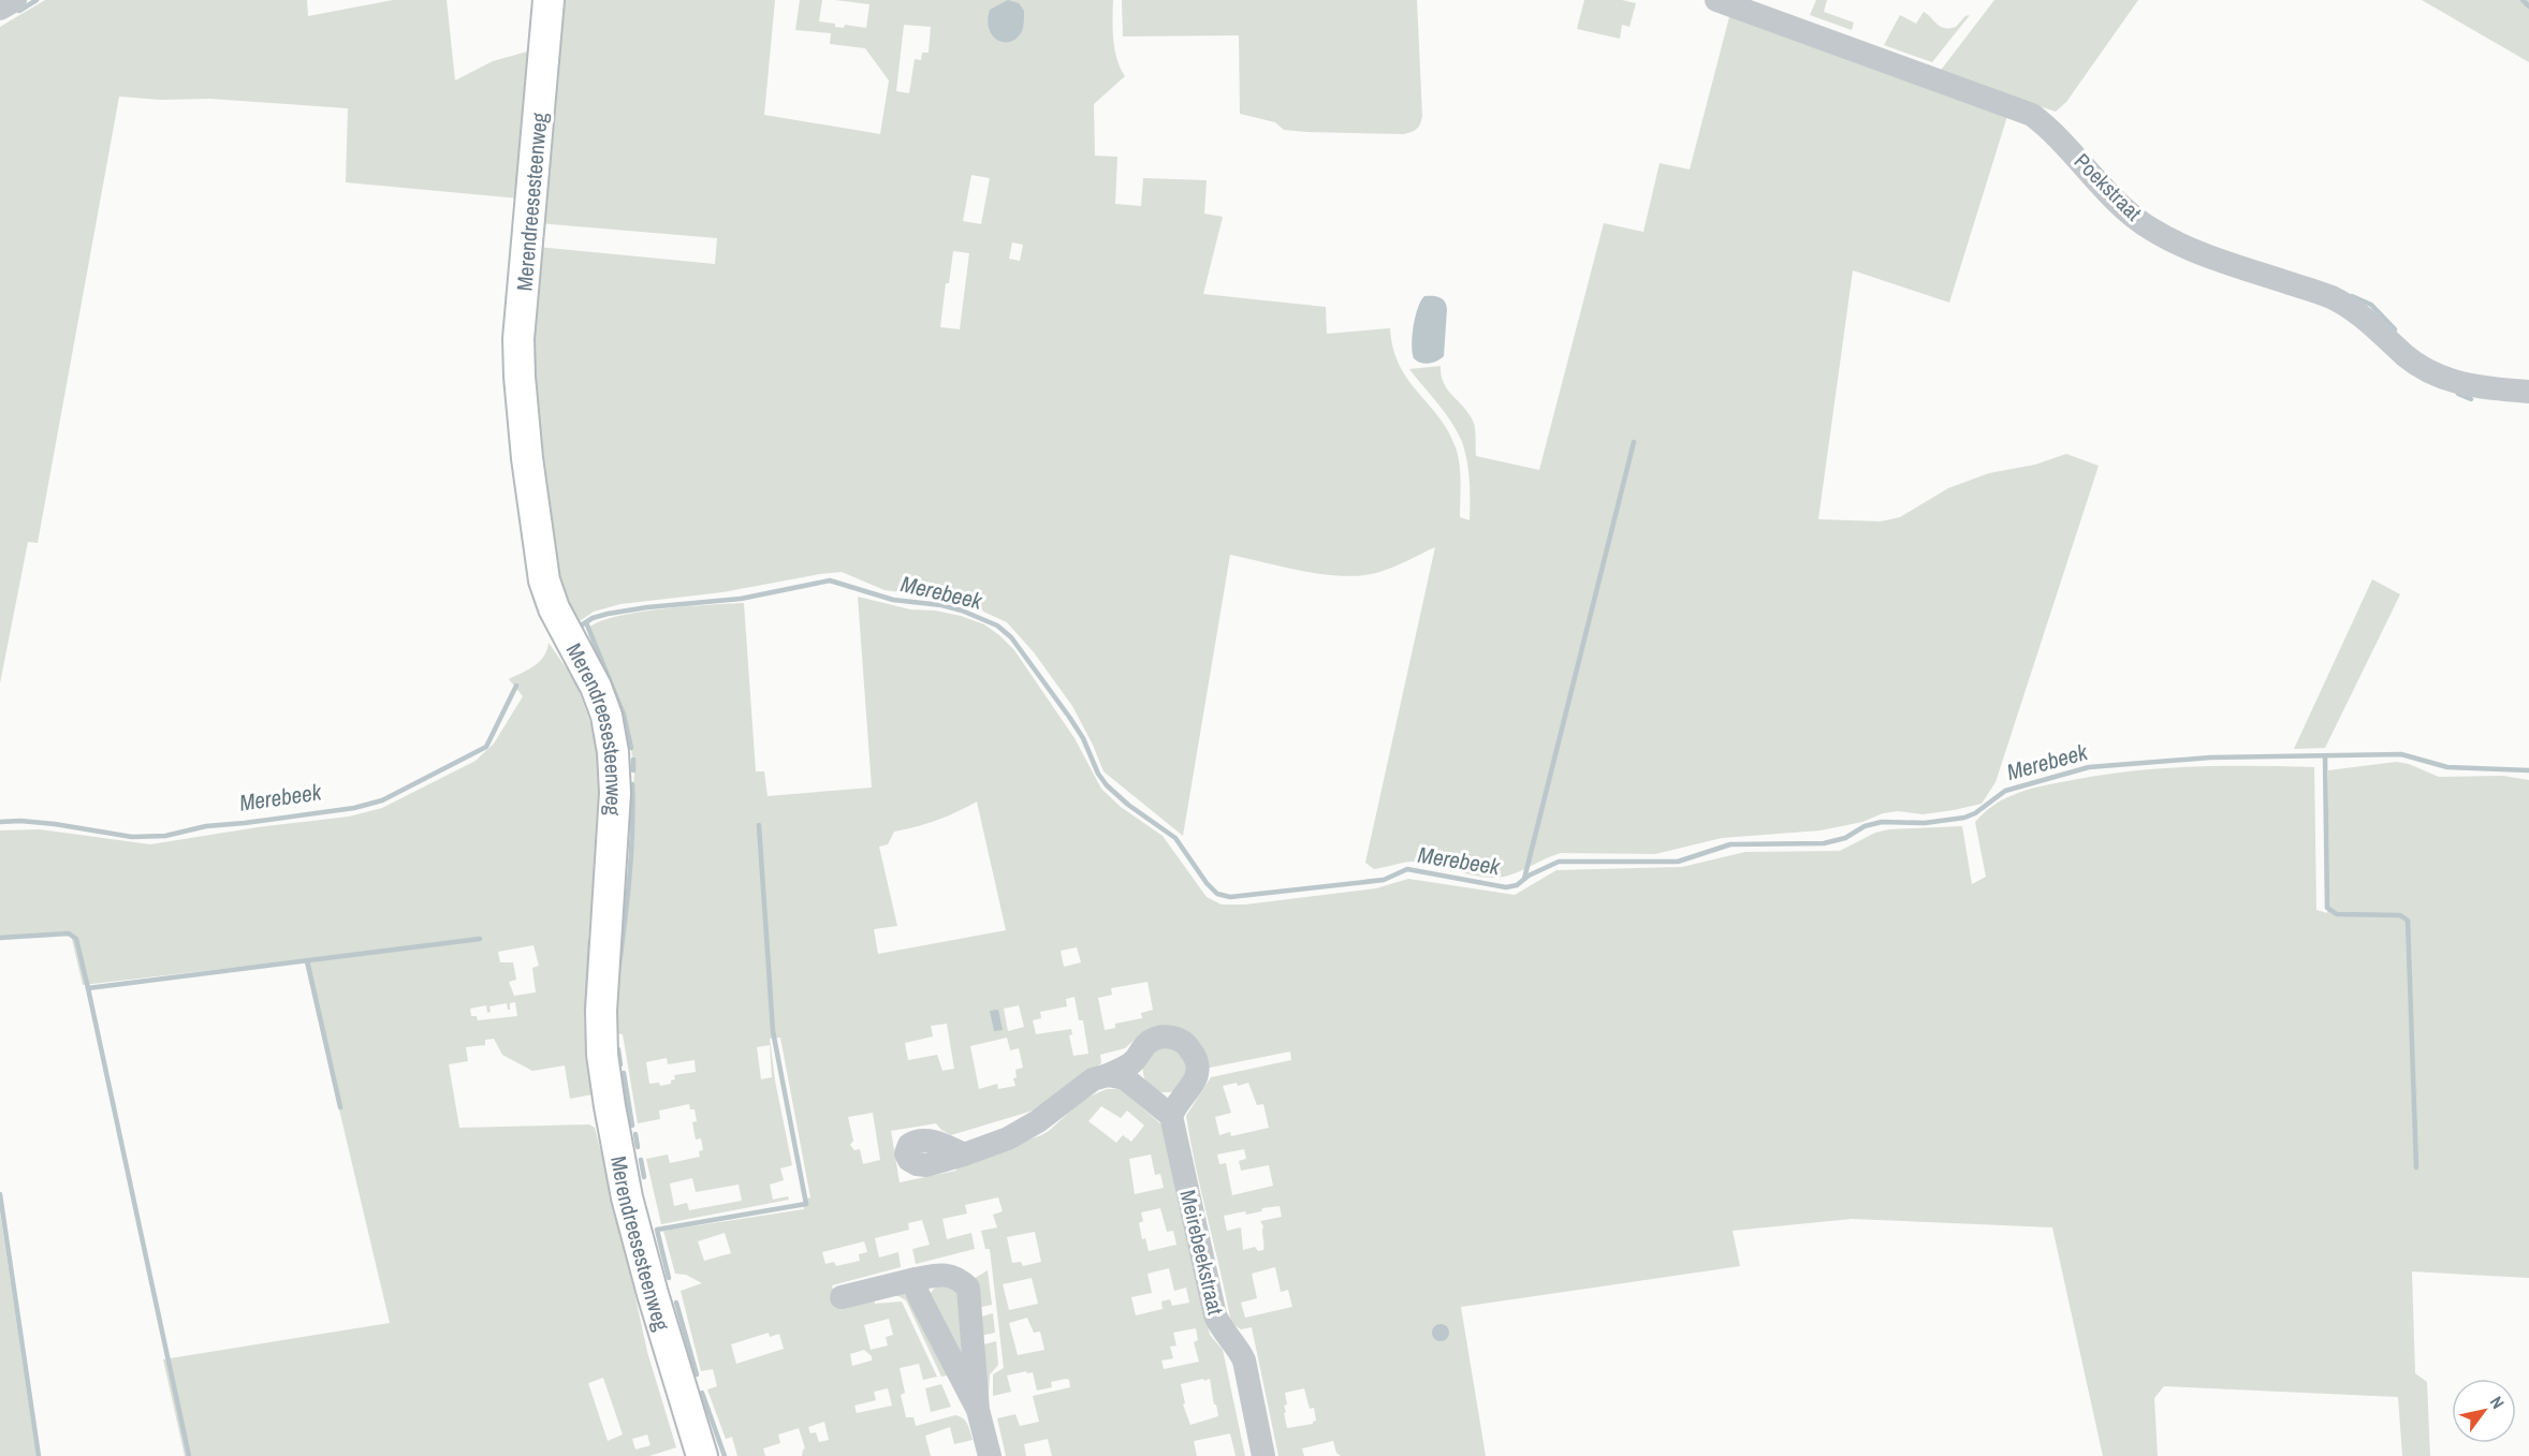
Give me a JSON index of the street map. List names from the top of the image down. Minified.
{"streets":{"main road":["Merendreesesteenweg"],"street":["Poekstraat","Meirebeekstraat"]},"water":["Merebeek"],"north":"top right"}
